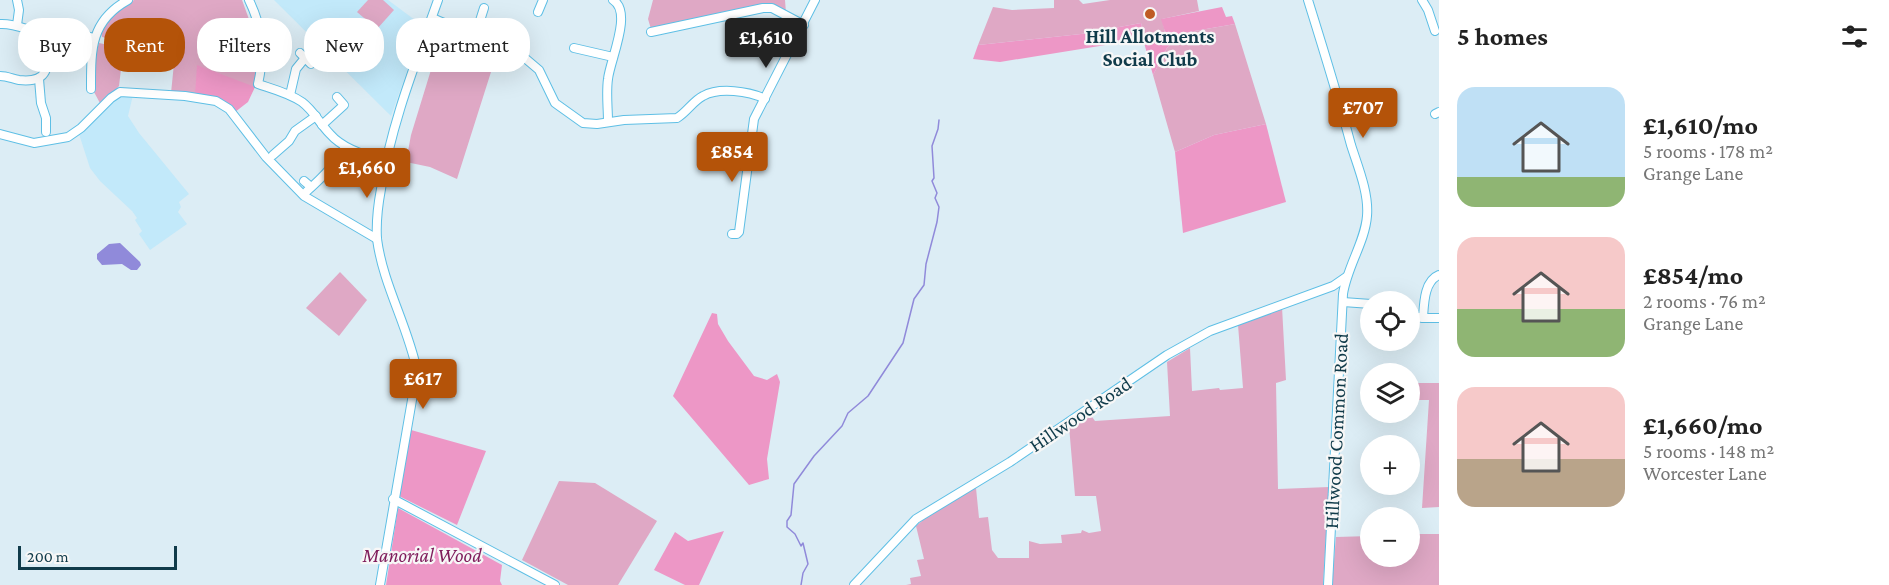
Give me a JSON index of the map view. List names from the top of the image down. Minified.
{"streets":{"street":["Hillwood Road","Hillwood Common Road"]},"crossings":[["Hillwood Road","Hillwood Common Road"]],"parks":["Manorial Wood"],"places":["Hill Allotments Social Club"],"scale_bar":"200 m","page":{"heading":"5 homes","price":["£1,610","£707","£854","£1,660","£617"],"chip":["Buy","Rent","Filters","New","Apartment"],"list":[{"name":"£1,610/mo","note":"5 rooms · 178 m² · Grange Lane"},{"name":"£854/mo","note":"2 rooms · 76 m² · Grange Lane"},{"name":"£1,660/mo","note":"5 rooms · 148 m² · Worcester Lane"}],"map_buttons":["+","−"],"scale":"200 m"}}
